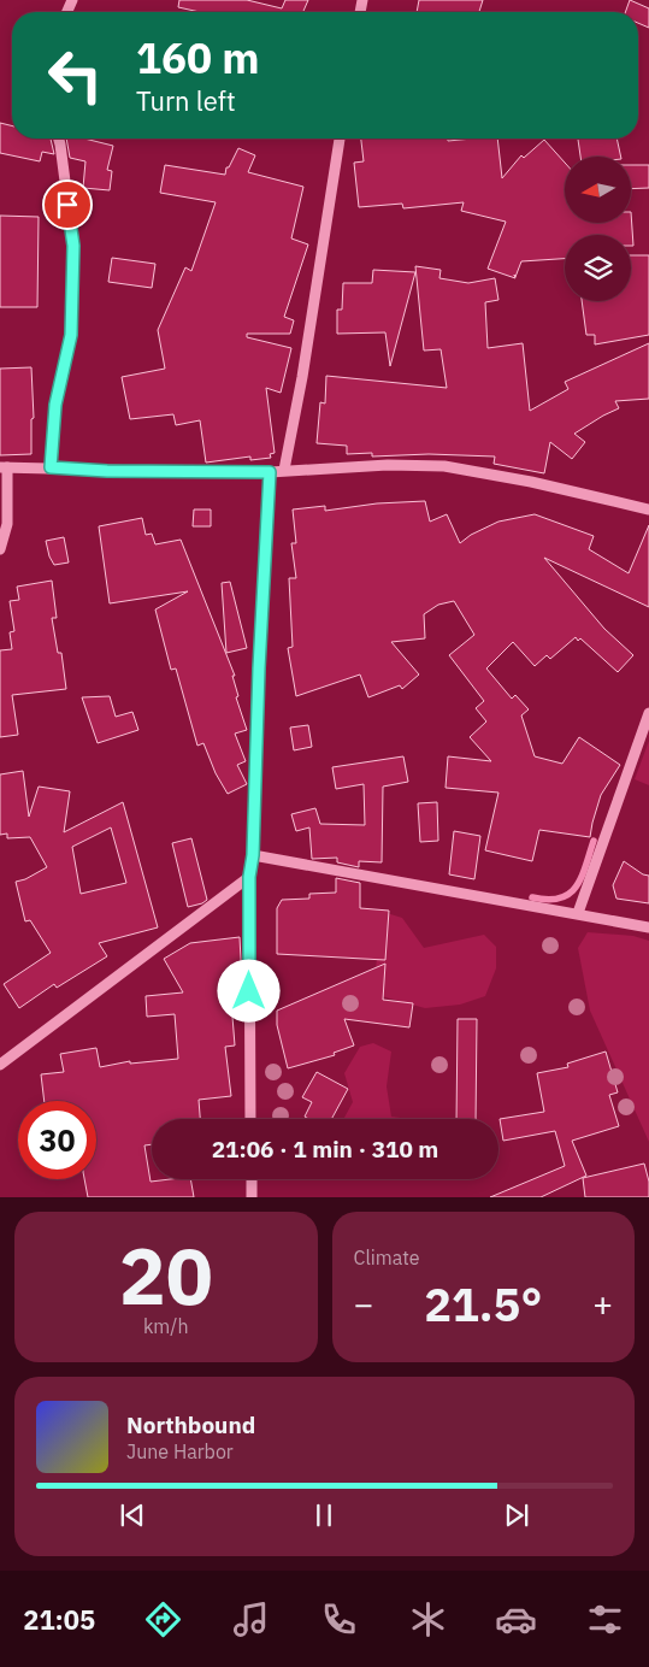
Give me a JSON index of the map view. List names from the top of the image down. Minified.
{"north":"left","page":{"turn":["160 m","Turn left"],"limit":"30","trip":"21:06 · 1 min · 310 m","tile":[["20","km/h"],"Climate"],"heat":["−","21.5°","+"],"song":["Northbound","June Harbor"],"tabs":"21:05"}}
